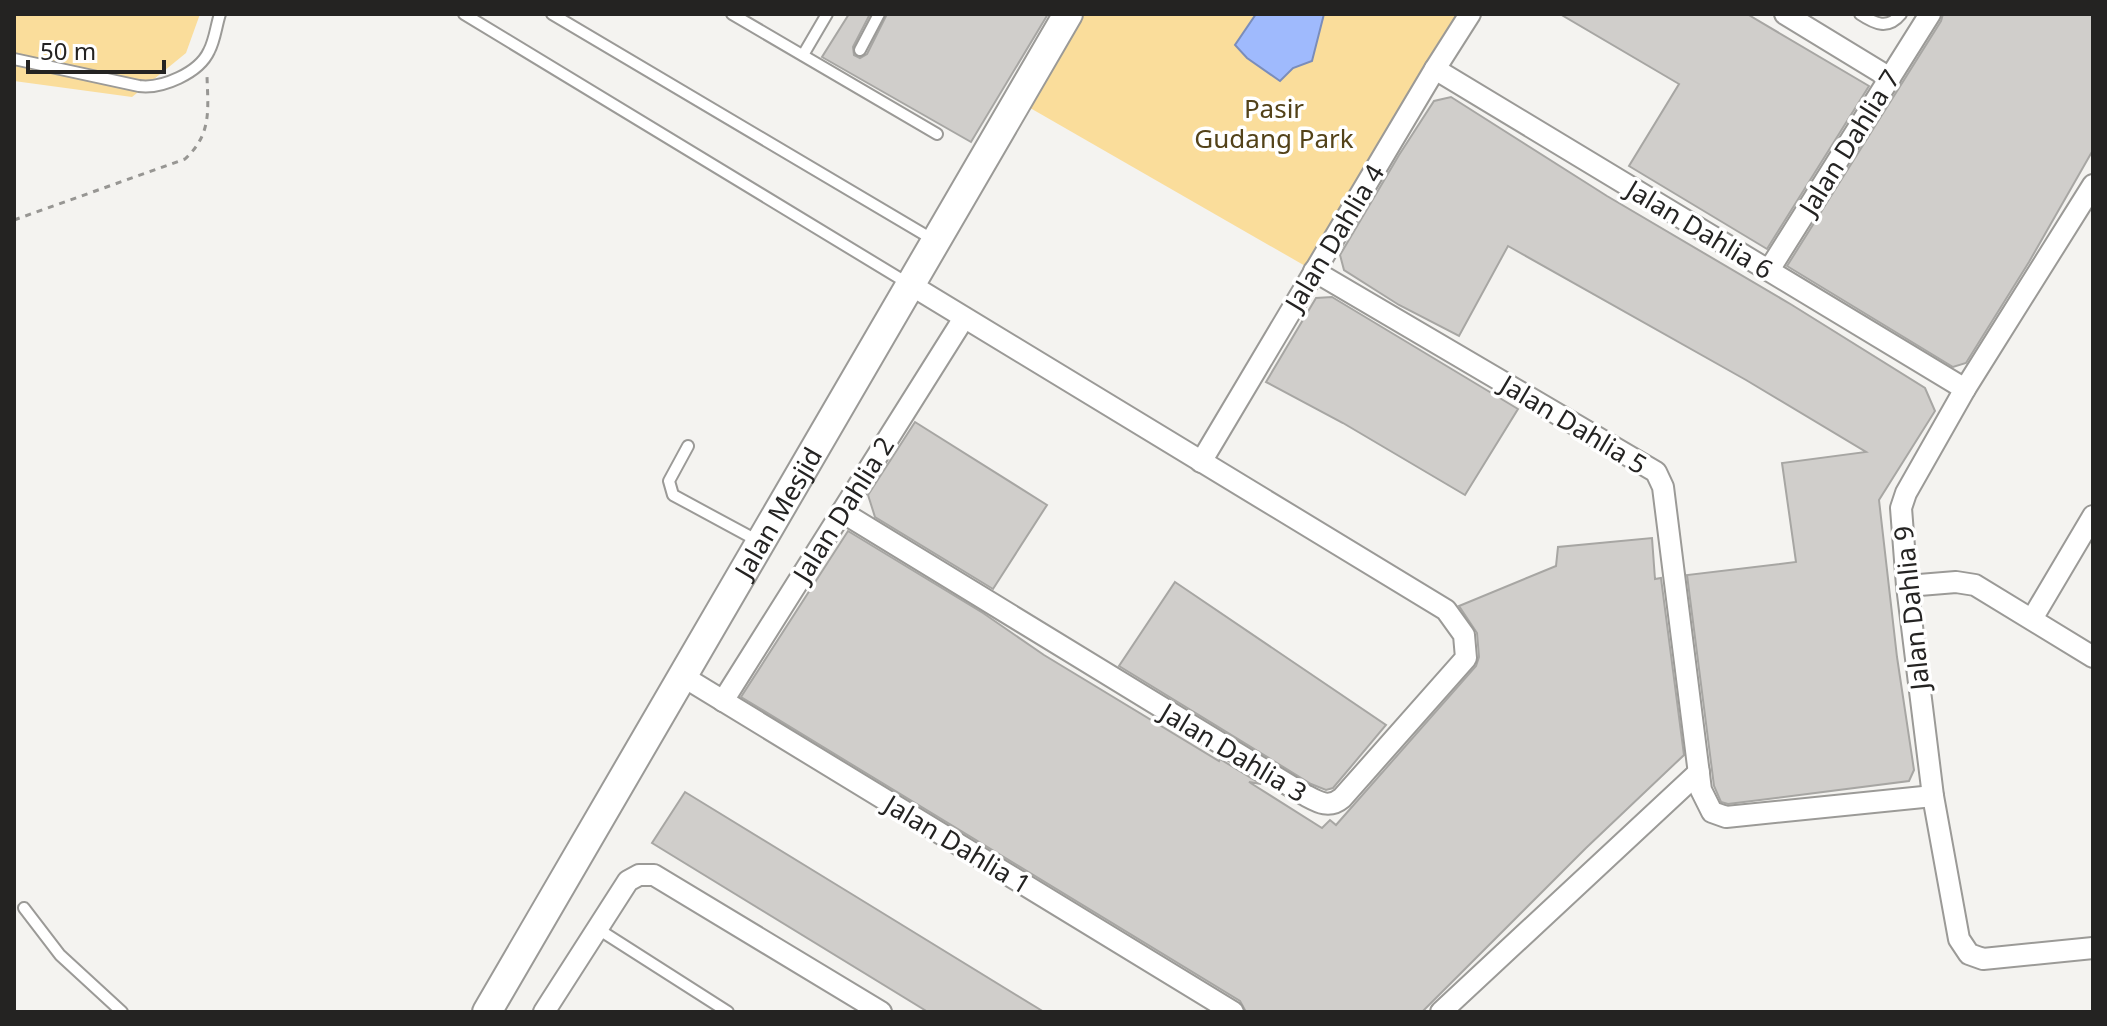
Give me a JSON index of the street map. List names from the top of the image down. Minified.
{"streets":{"main road":["Jalan Mesjid"],"street":["Jalan Dahlia 7","Jalan Dahlia 6","Jalan Dahlia 4","Jalan Dahlia 5","Jalan Dahlia 2","Jalan Dahlia 9","Jalan Dahlia 3","Jalan Dahlia 1"]},"crossings":[["Jalan Dahlia 7","Jalan Dahlia 6"],["Jalan Dahlia 6","Jalan Dahlia 4"],["Jalan Dahlia 6","Jalan Dahlia 9"],["Jalan Dahlia 4","Jalan Dahlia 5"],["Jalan Dahlia 4","Jalan Dahlia 3"],["Jalan Dahlia 5","Jalan Dahlia 9"],["Jalan Dahlia 2","Jalan Dahlia 3"],["Jalan Dahlia 2","Jalan Dahlia 1"],["Jalan Mesjid","Jalan Dahlia 1"]],"parks":["Pasir Gudang Park"],"scale_bar":"50 m"}
